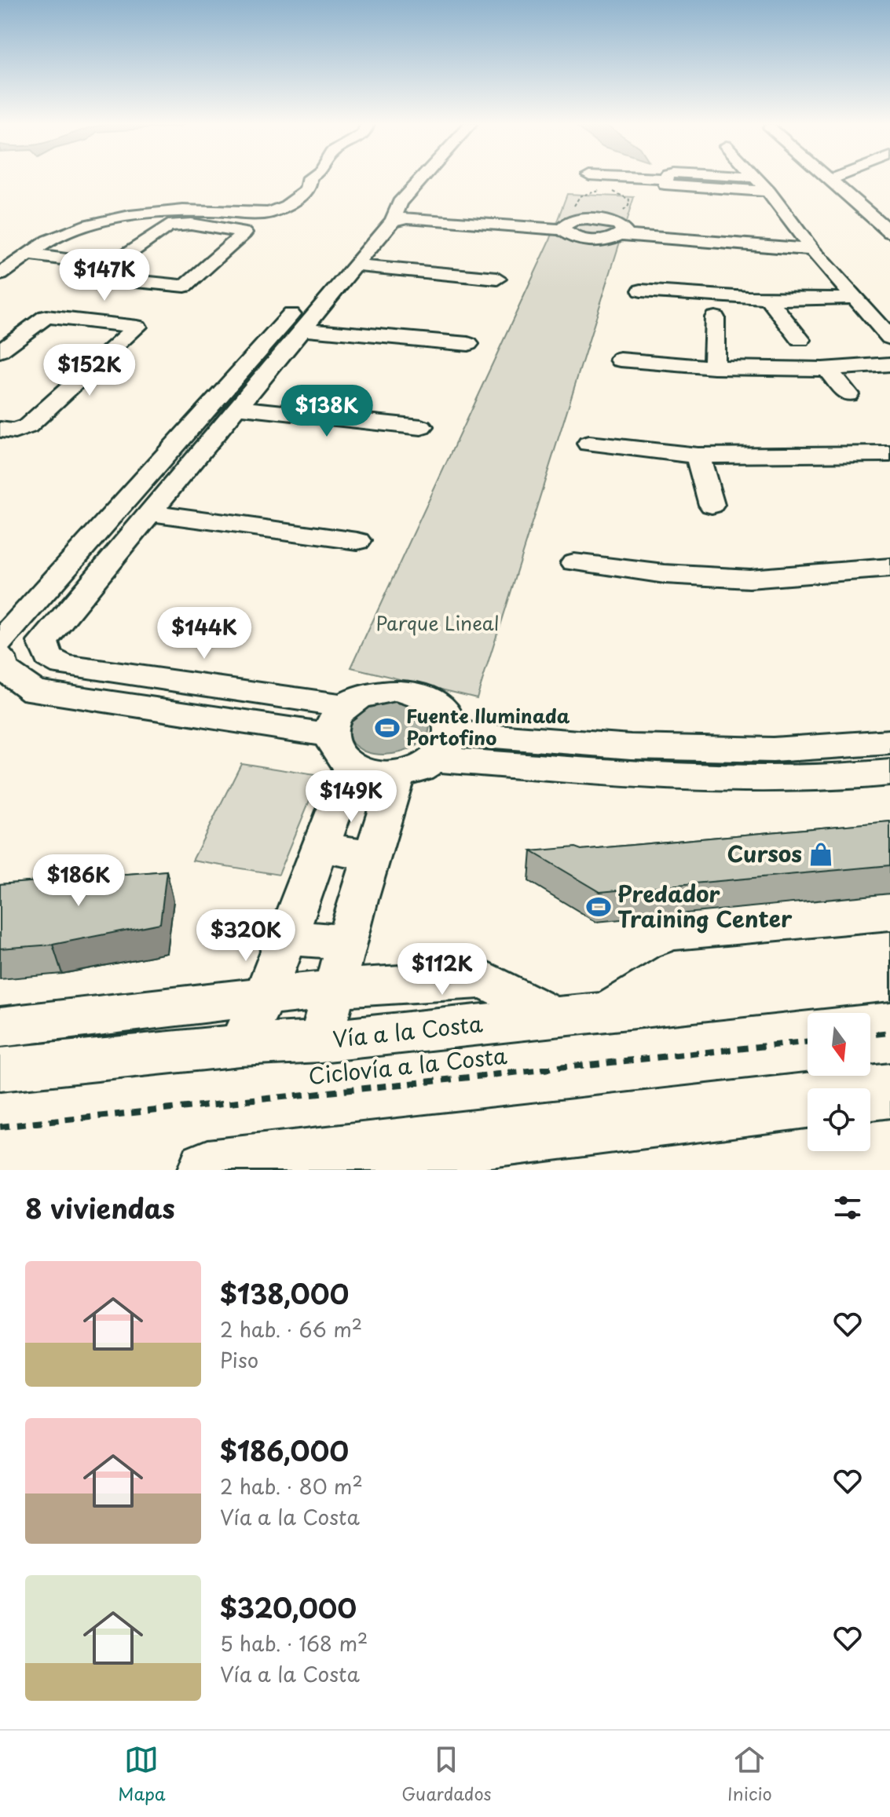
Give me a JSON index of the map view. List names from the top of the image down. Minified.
{"streets":{"street":["Vía a la Costa"],"path":["Ciclovía a la Costa"]},"parks":["Parque Lineal"],"places":{"sports":["Fuente Iluminada Portofino","Predador Training Center"],"shop":["Cursos"]},"north":"bottom","page":{"price":["$147K","$152K","$138K","$144K","$149K","$186K","$320K","$112K"],"heading":"8 viviendas","list":[{"name":"$138,000","note":"2 hab. · 66 m² · Piso"},{"name":"$186,000","note":"2 hab. · 80 m² · Vía a la Costa"},{"name":"$320,000","note":"5 hab. · 168 m² · Vía a la Costa"}],"tabs":["Mapa","Guardados","Inicio"]}}
